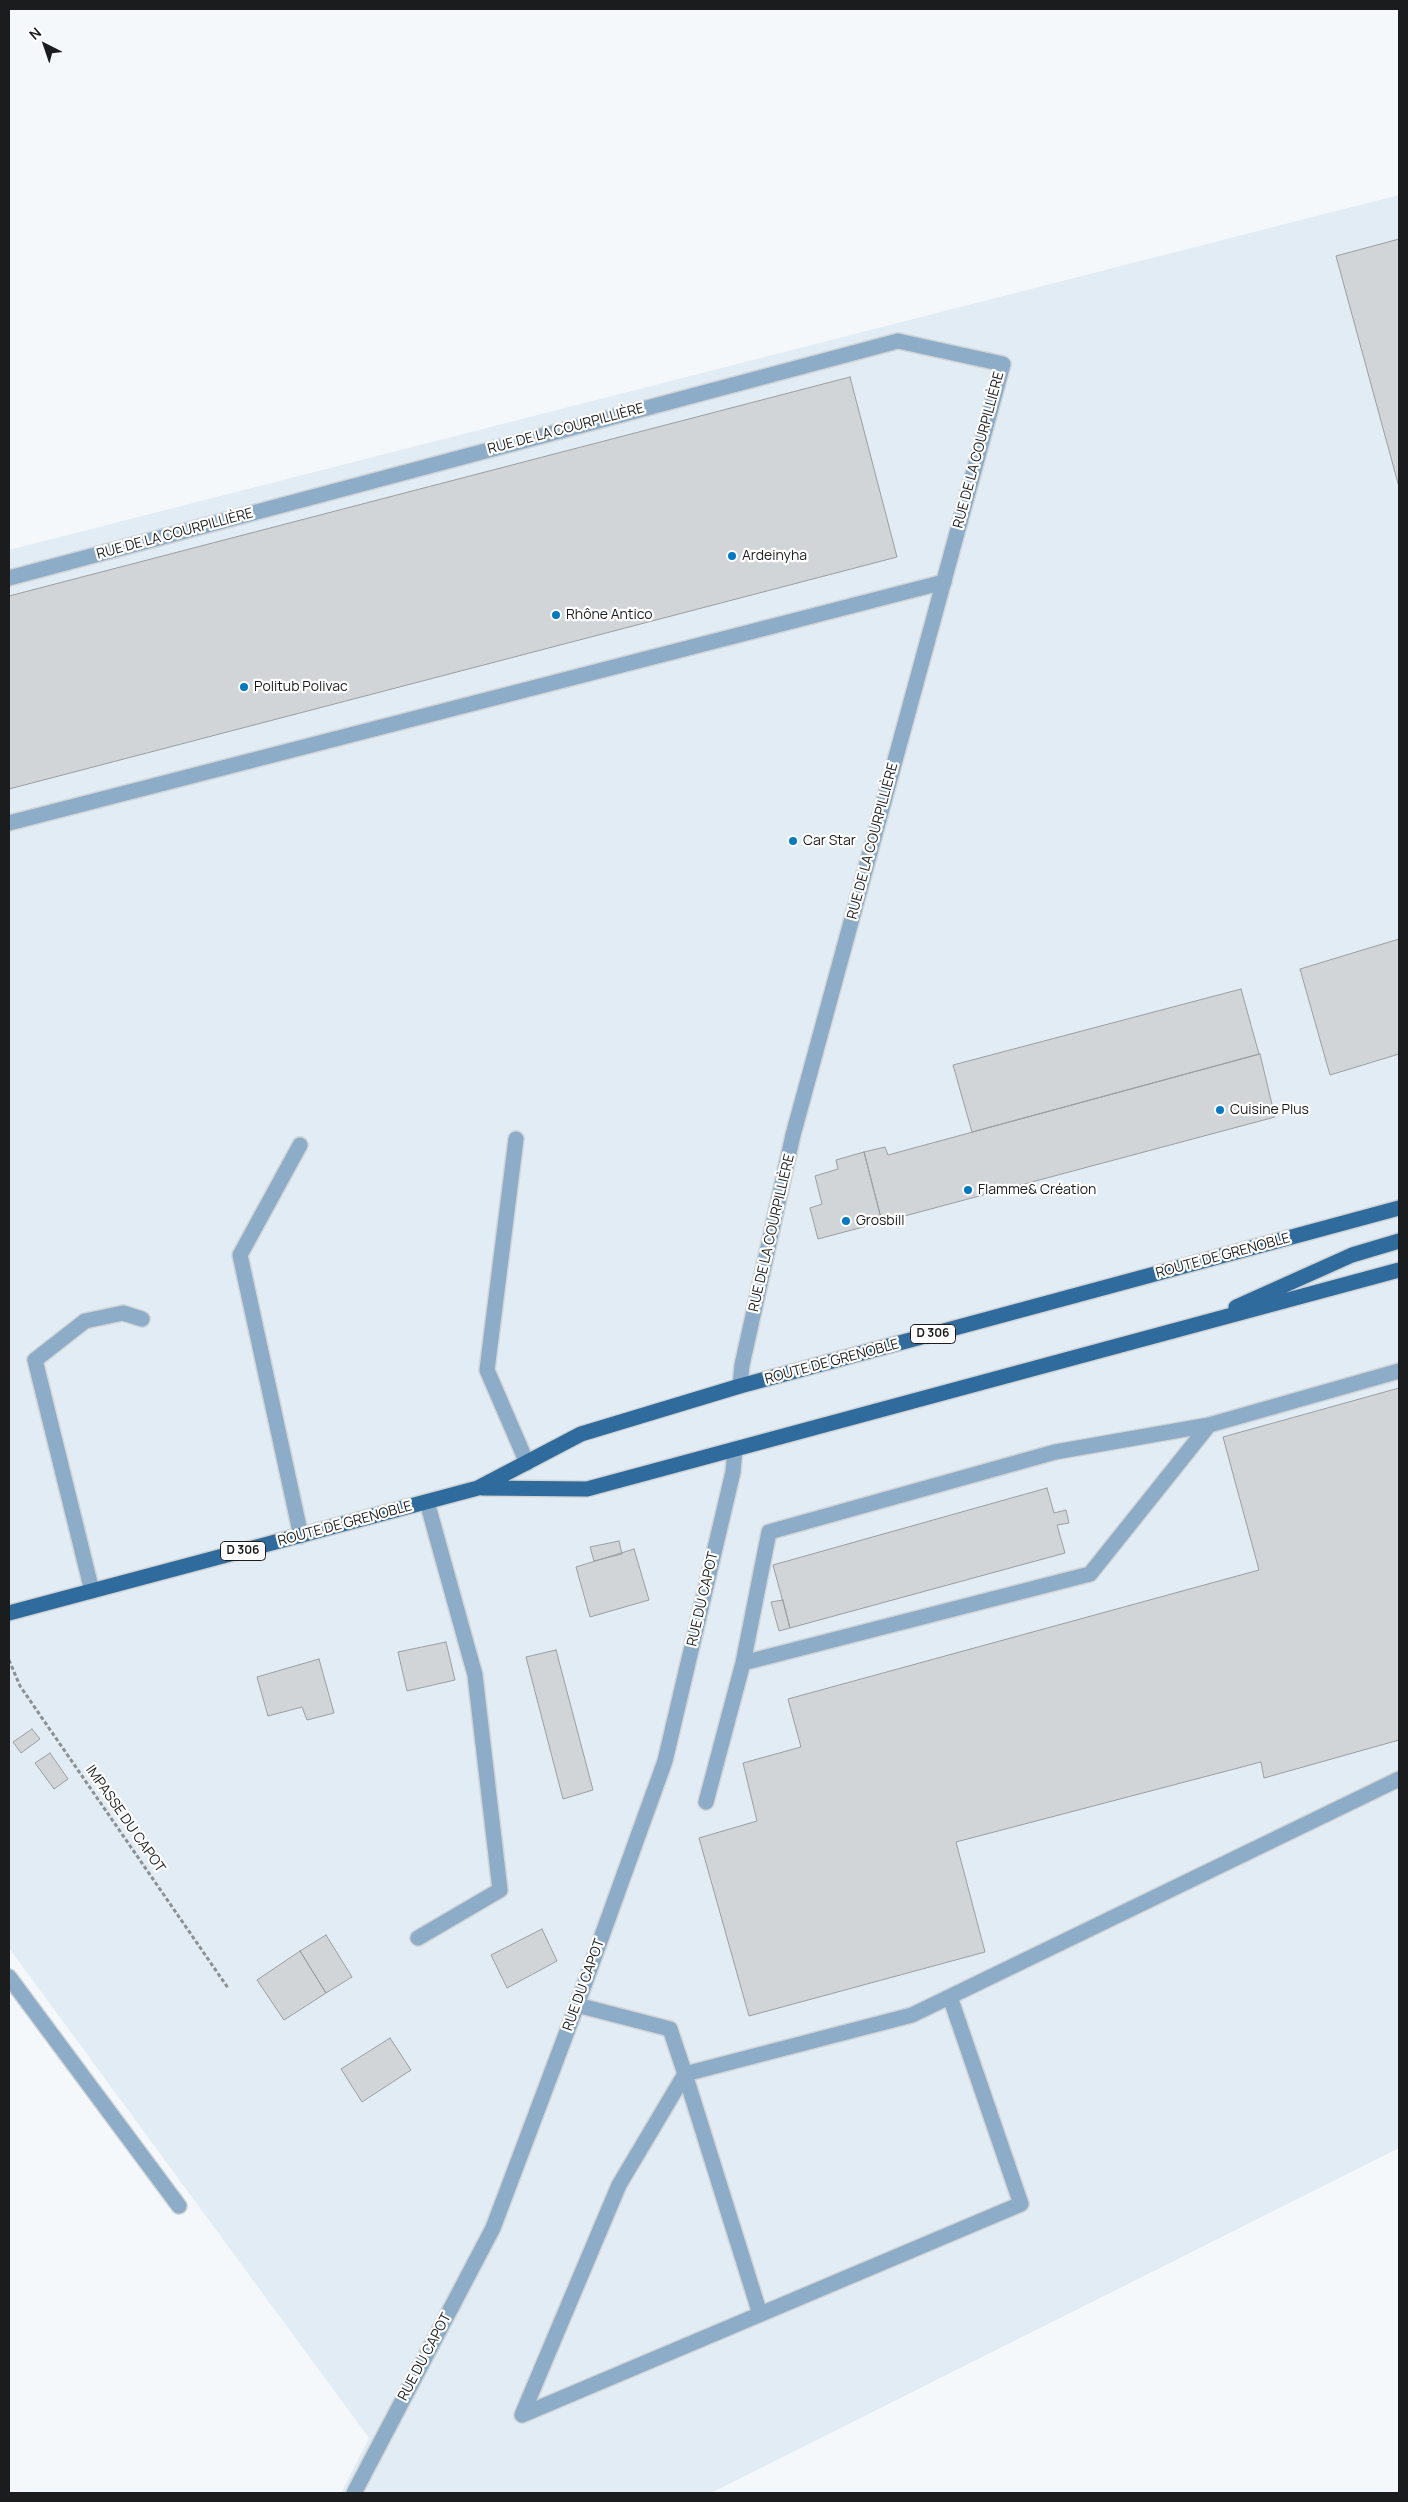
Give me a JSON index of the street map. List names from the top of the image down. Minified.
{"streets":{"main road":["ROUTE DE GRENOBLE","D 306"],"street":["RUE DE LA COURPILLIÈRE","RUE DU CAPOT"],"path":["IMPASSE DU CAPOT"]},"crossings":[["RUE DE LA COURPILLIÈRE","ROUTE DE GRENOBLE"],["ROUTE DE GRENOBLE","RUE DU CAPOT"]],"places":["Ardeinyha","Rhône Antico","Politub Polivac","Car Star","Cuisine Plus","Flamme& Création","Grosbill"],"north":"top left"}
